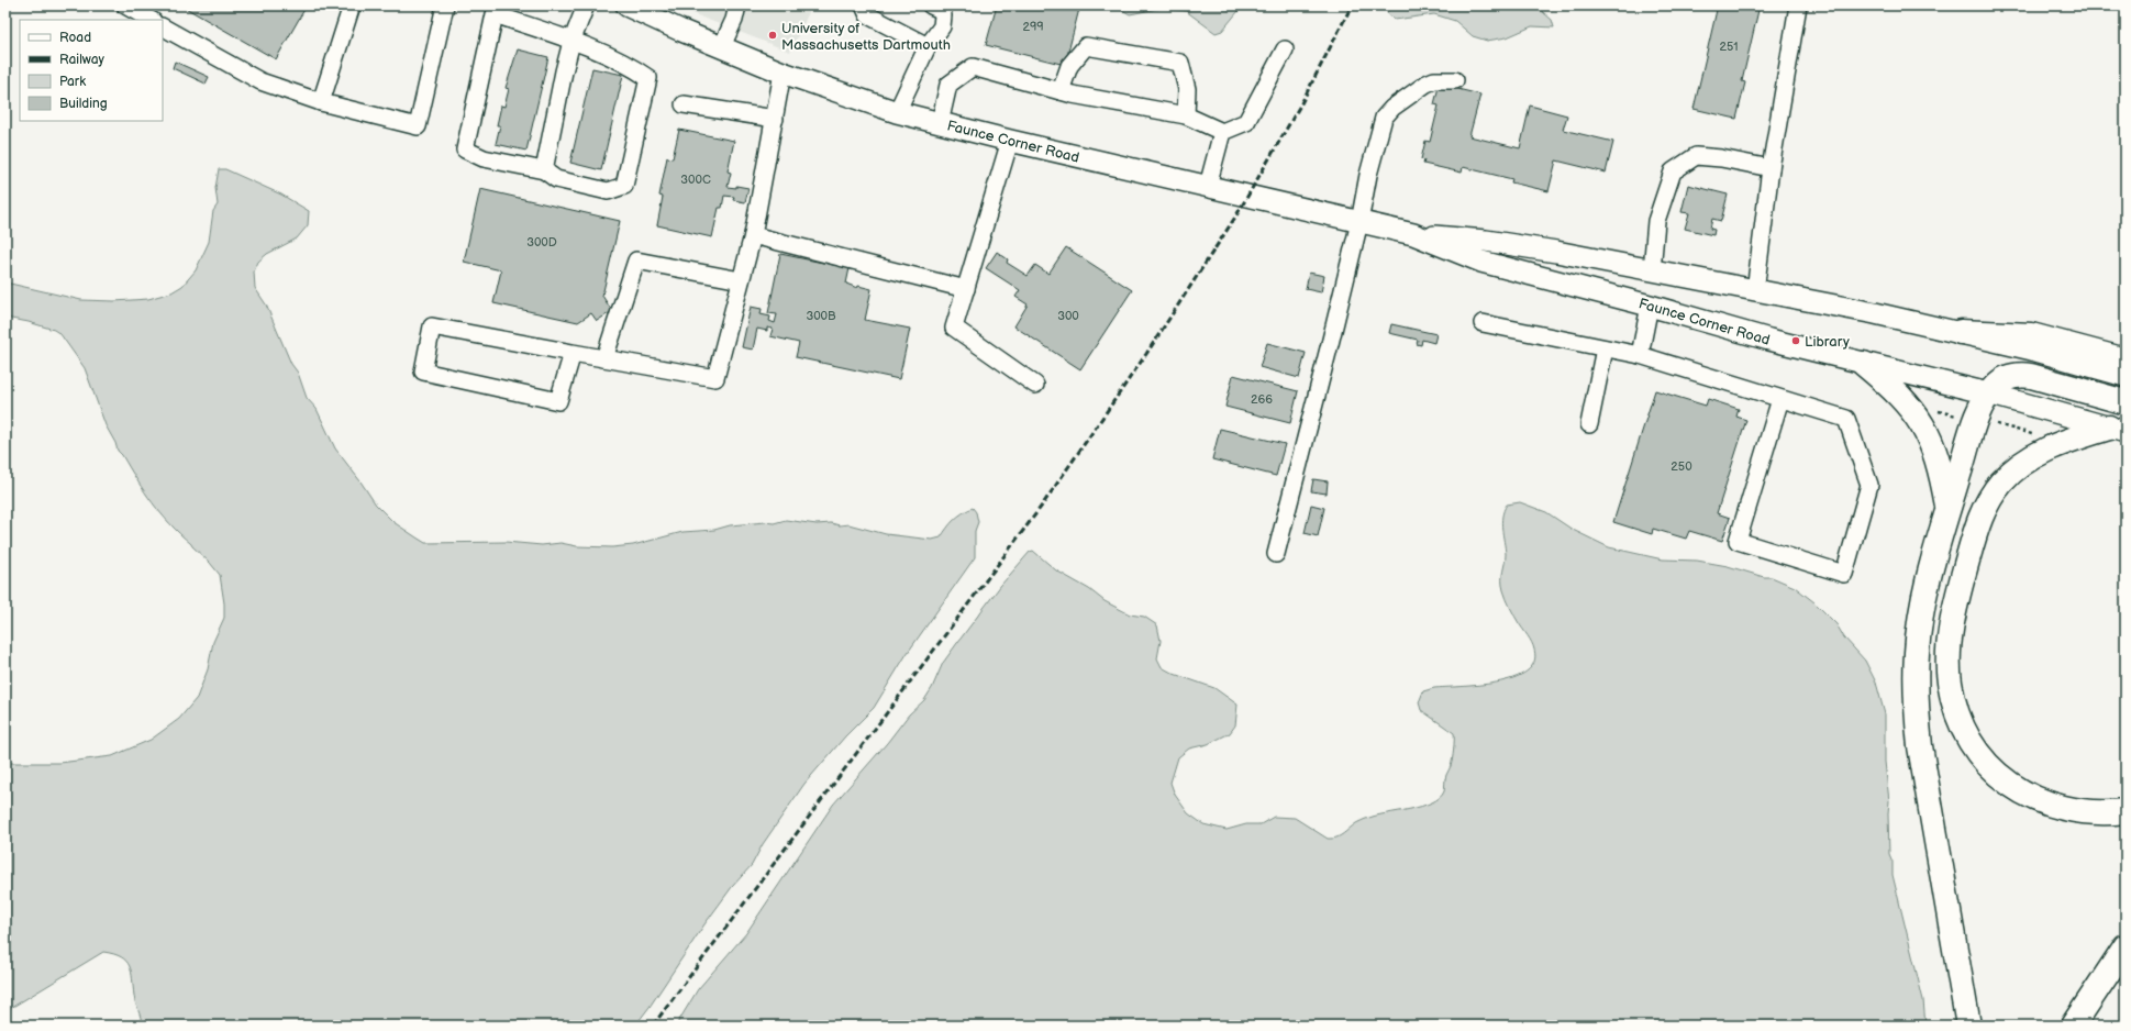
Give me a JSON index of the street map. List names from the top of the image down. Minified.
{"streets":{"main road":["Faunce Corner Road"]},"places":["University of Massachusetts Dartmouth","Library"],"house_numbers":["299","251","300C","300D","300B","300","266","250"],"legend":["Road","Railway","Park","Building"]}
